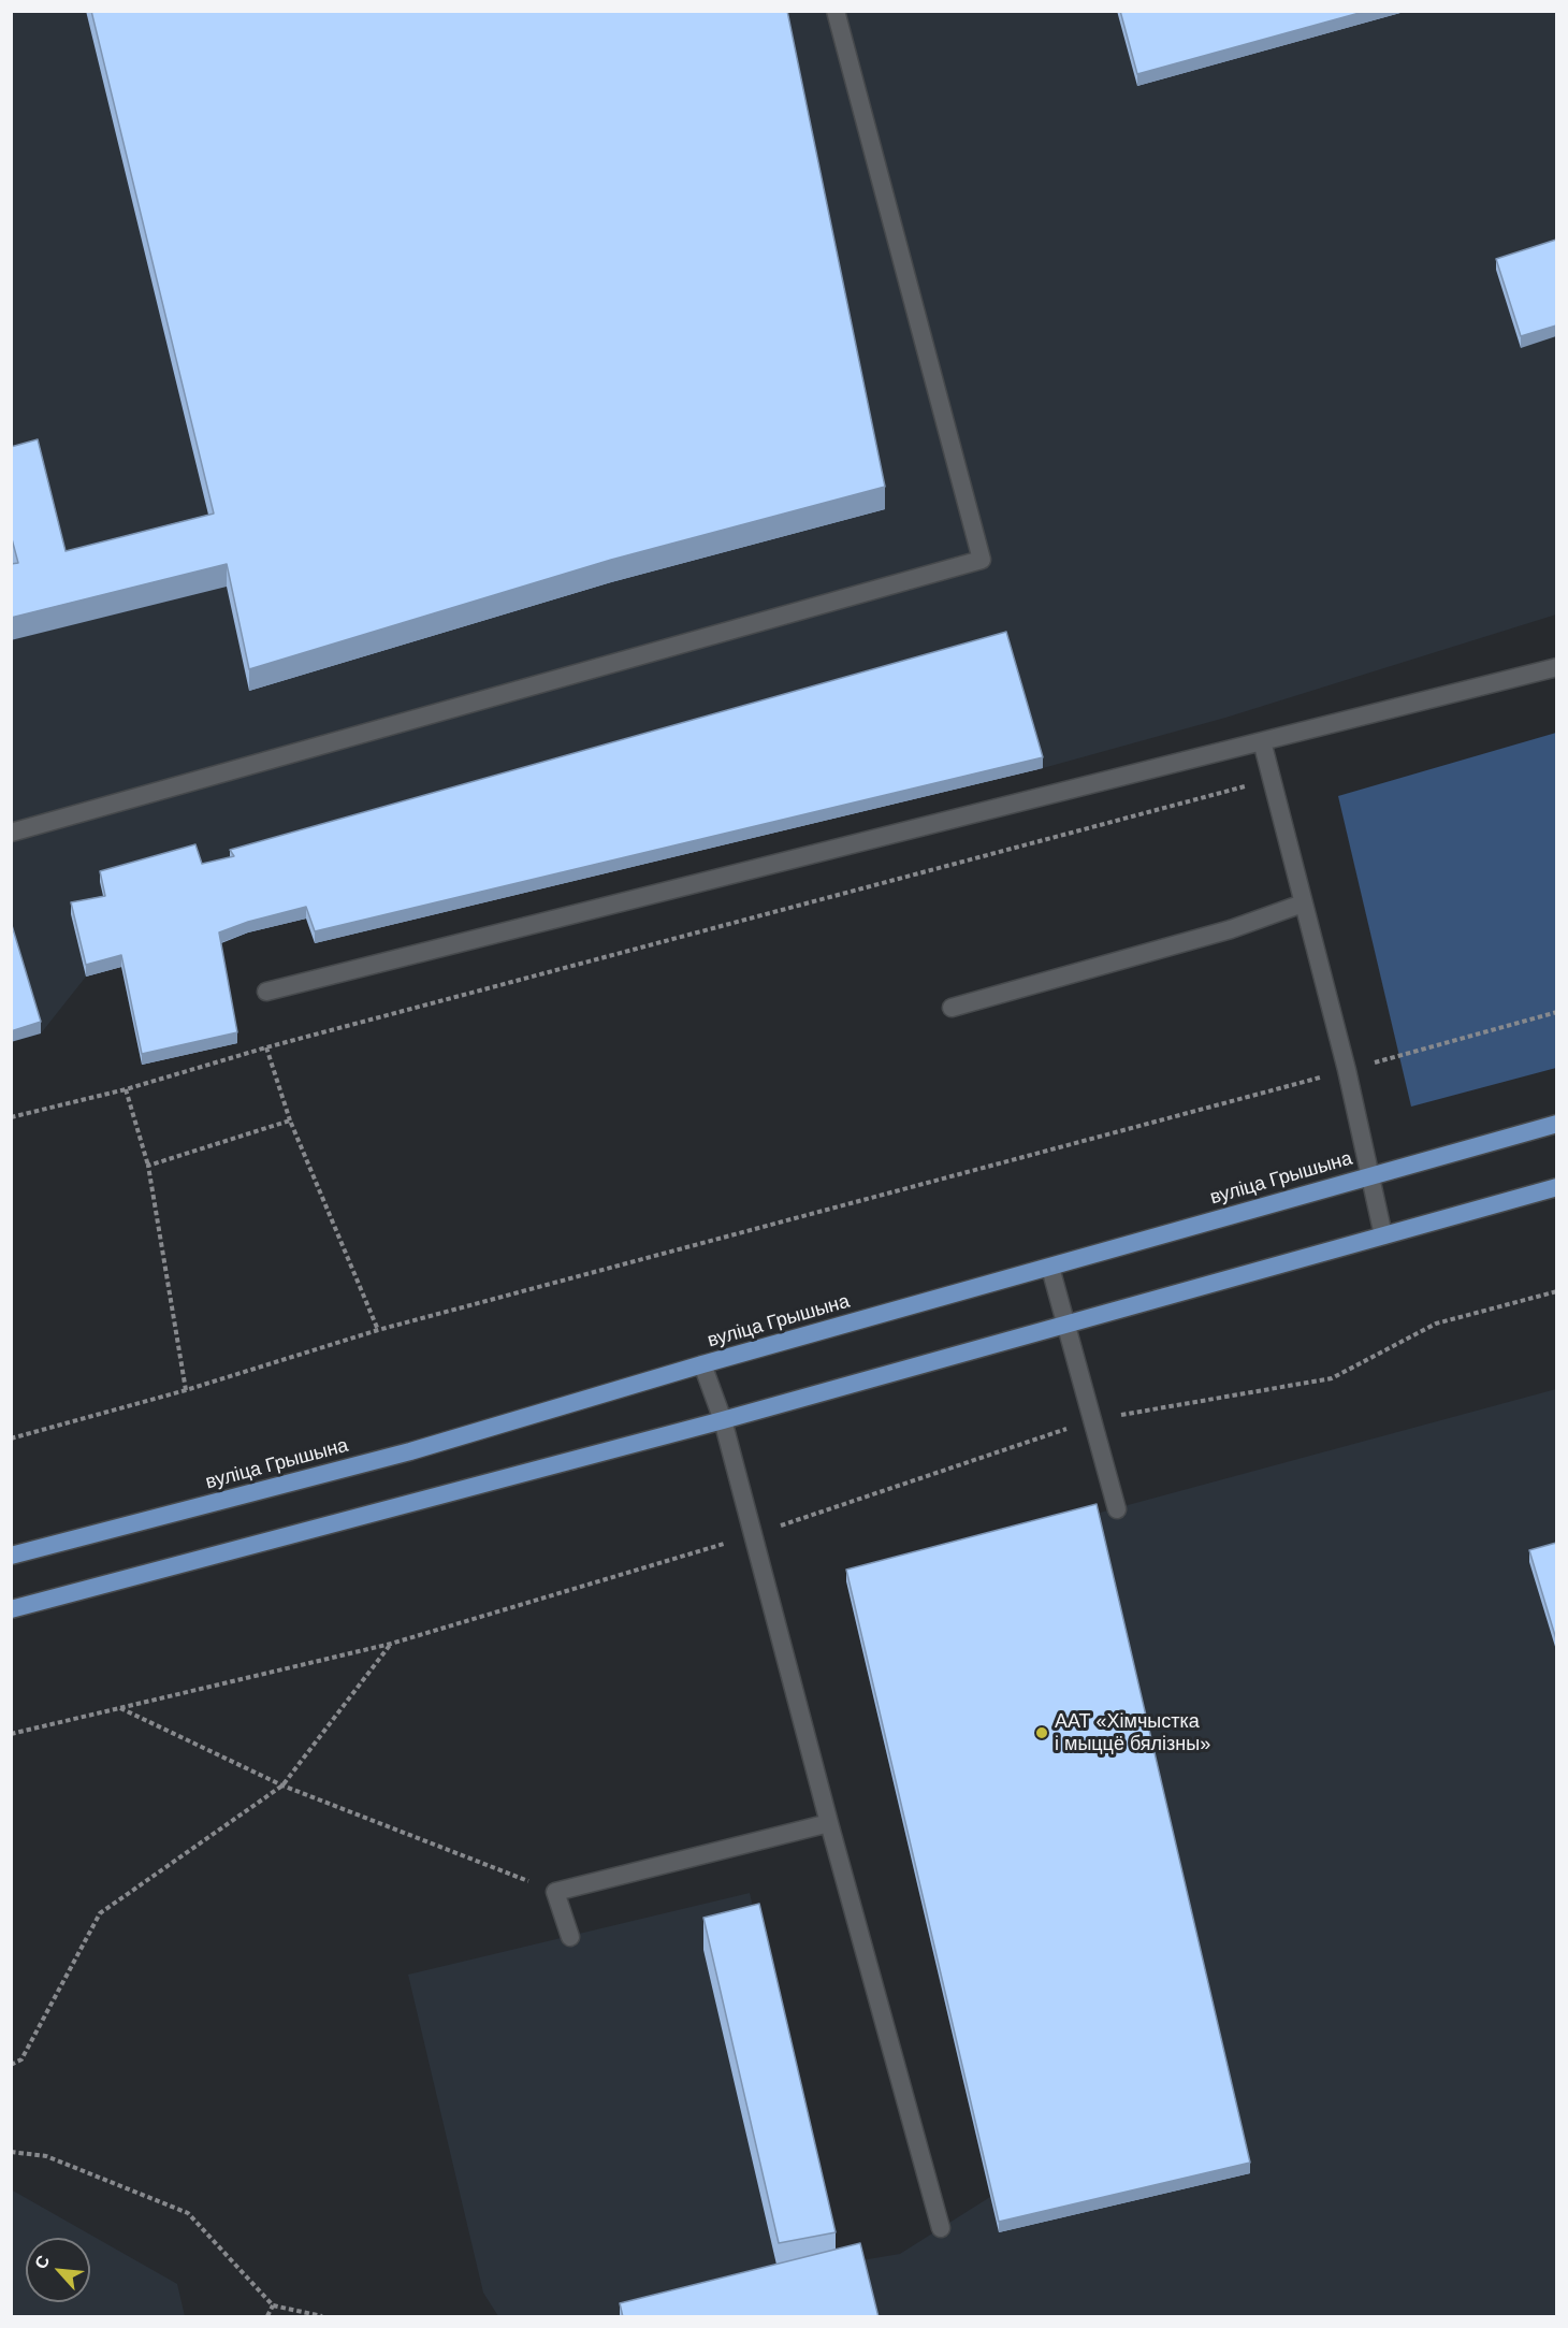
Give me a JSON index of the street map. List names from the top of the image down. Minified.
{"streets":{"main road":["вуліца Грышына"]},"places":["ААТ «Хімчыстка і мыццё бялізны»"],"north":"top left"}
